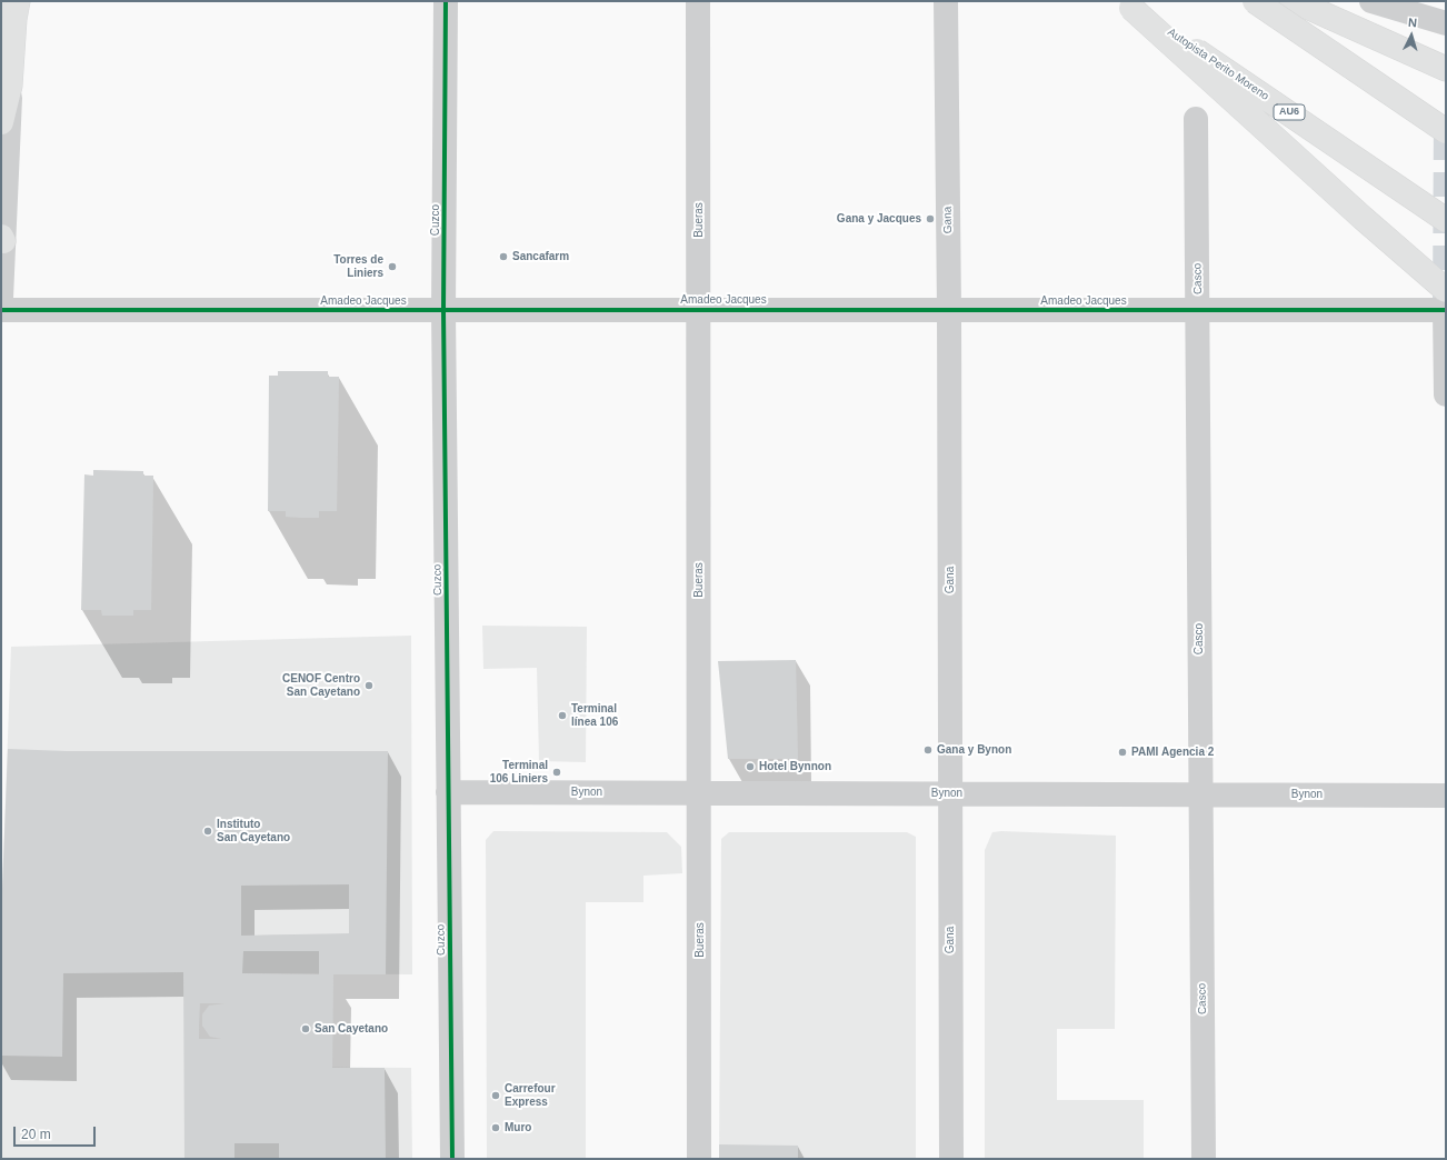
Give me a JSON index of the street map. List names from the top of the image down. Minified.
{"streets":{"main road":["Autopista Perito Moreno","AU6"],"street":["Cuzco","Bueras","Gana","Casco","Amadeo Jacques","Bynon"]},"crossings":[["Cuzco","Amadeo Jacques"],["Cuzco","Bynon"],["Bueras","Amadeo Jacques"],["Bueras","Bynon"],["Gana","Amadeo Jacques"],["Gana","Bynon"],["Casco","Amadeo Jacques"],["Casco","Bynon"]],"places":["Gana y Jacques","Sancafarm","Torres de Liniers","CENOF Centro San Cayetano","Terminal línea 106","Gana y Bynon","PAMI Agencia 2","Hotel Bynnon","Terminal 106 Liniers","Instituto San Cayetano","San Cayetano","Carrefour Express","Muro"],"scale_bar":"20 m","north":"top"}
